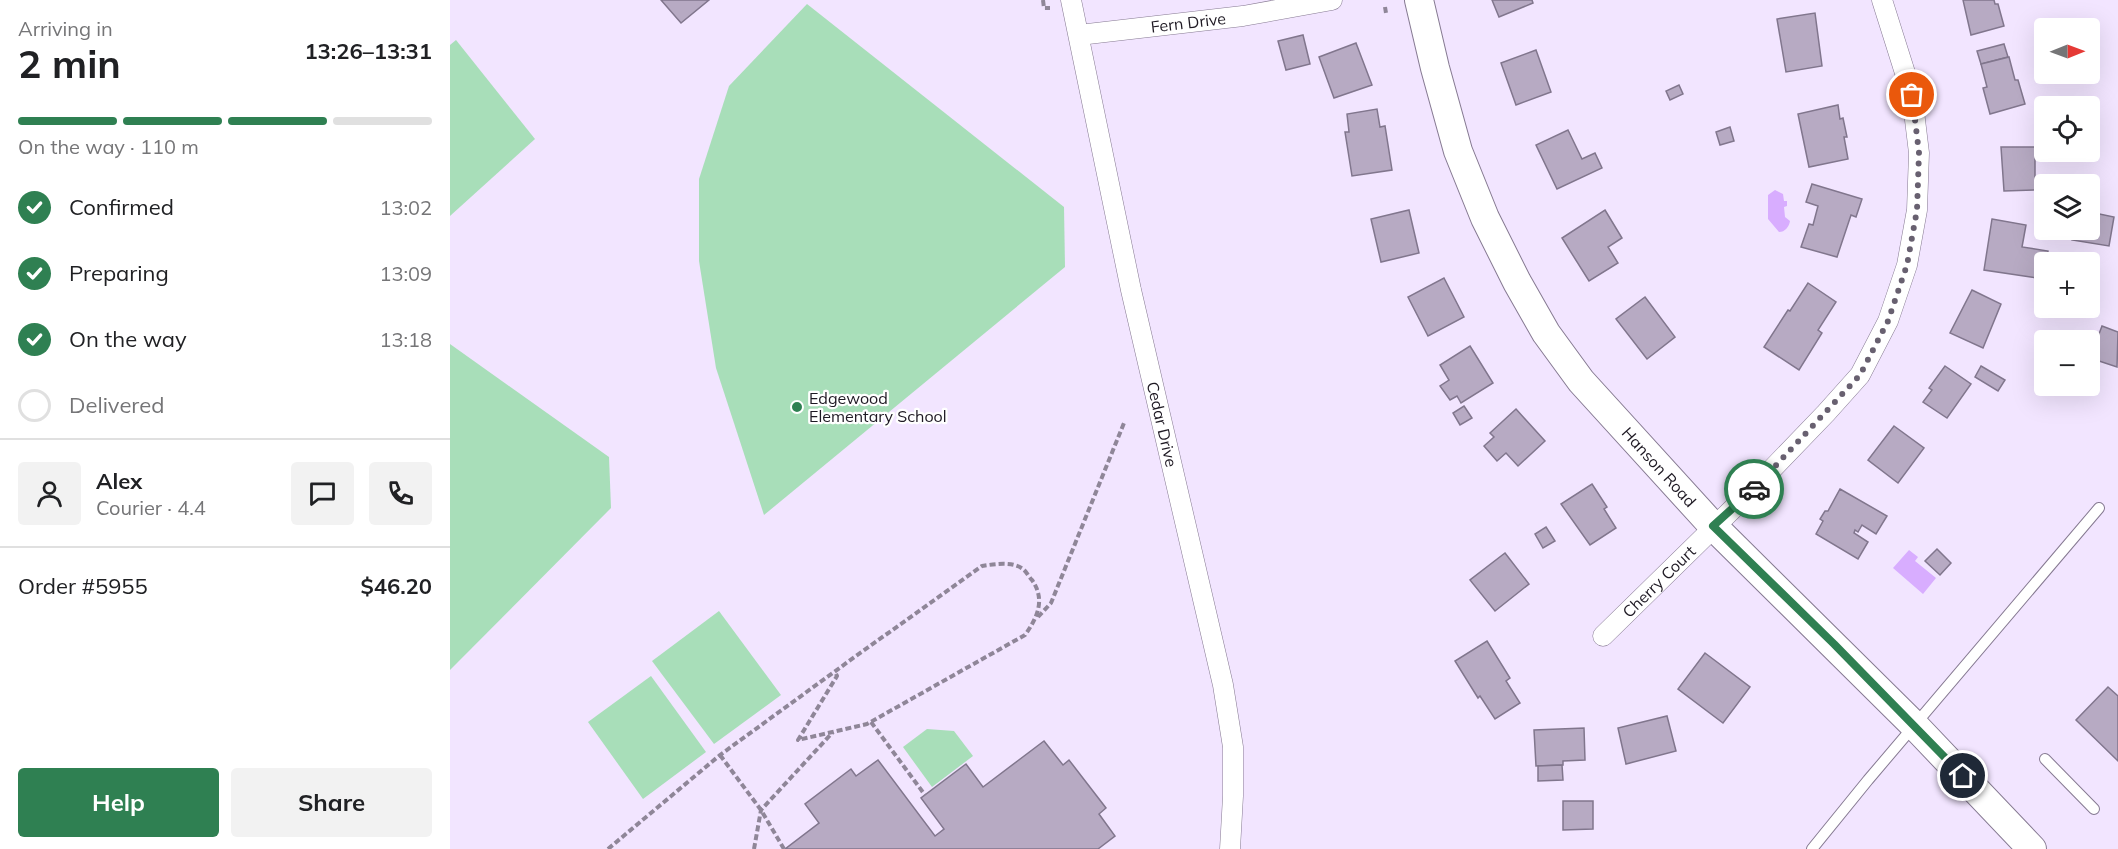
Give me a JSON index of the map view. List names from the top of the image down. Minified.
{"streets":{"street":["Fern Drive","Cedar Drive","Hanson Road","Cherry Court"]},"crossings":[["Fern Drive","Cedar Drive"],["Hanson Road","Cherry Court"]],"places":["Edgewood Elementary School"],"north":"right","page":{"heading":["2 min","Arriving in","13:26–13:31"],"panel":["Alex","Courier · 4.4","Order #5955","$46.20"],"map_buttons":["+","−"],"bar":"On the way · 110 m","list":[["Confirmed","13:02"],["Preparing","13:09"],["On the way","13:18"],"Delivered"],"buttons":["Help","Share"]}}
